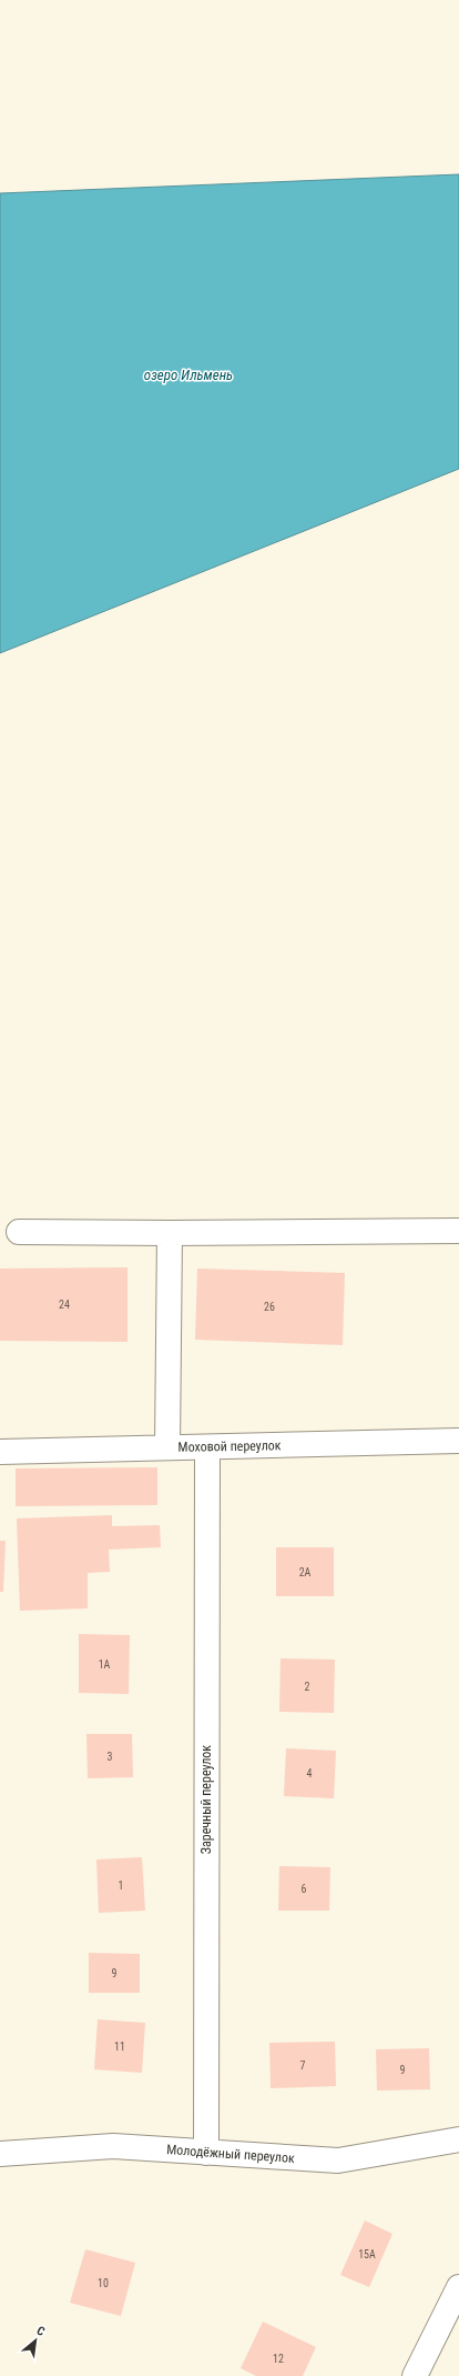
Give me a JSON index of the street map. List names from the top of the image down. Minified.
{"streets":{"street":["Моховой переулок","Заречный переулок","Молодёжный переулок"]},"crossings":[["Моховой переулок","Заречный переулок"],["Заречный переулок","Молодёжный переулок"]],"water":["озеро Ильмень"],"house_numbers":["24","26","2А","1А","2","3","4","1","6","9","11","7","9","15А","10","12"],"north":"top right"}
